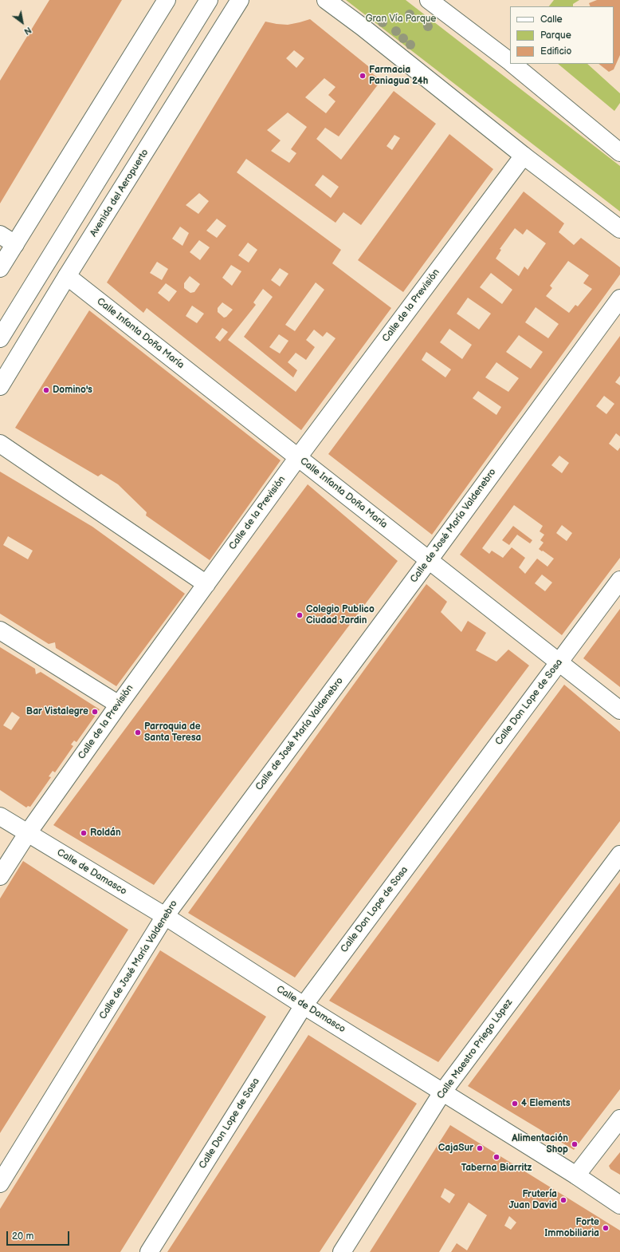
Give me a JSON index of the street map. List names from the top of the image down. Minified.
{"streets":{"street":["Avenida del Aeropuerto","Calle de la Previsión","Calle Infanta Doña María","Calle de José María Valdenebro","Calle Don Lope de Sosa","Calle de Damasco","Calle Maestro Priego López"]},"crossings":[["Avenida del Aeropuerto","Calle Infanta Doña María"],["Calle de la Previsión","Calle Infanta Doña María"],["Calle de la Previsión","Calle de Damasco"],["Calle Infanta Doña María","Calle de José María Valdenebro"],["Calle Infanta Doña María","Calle Don Lope de Sosa"],["Calle de José María Valdenebro","Calle de Damasco"],["Calle Don Lope de Sosa","Calle de Damasco"],["Calle de Damasco","Calle Maestro Priego López"]],"parks":["Gran Vía Parque"],"places":["Farmacia Paniagua 24h","Domino's","Colegio Publico Ciudad Jardin","Bar Vistalegre","Parroquia de Santa Teresa","Roldán","4 Elements","Alimentación Shop","CajaSur","Taberna Biarritz","Frutería Juan David","Forte Immobiliaria"],"legend":["Calle","Parque","Edificio"],"scale_bar":"20 m","north":"bottom right"}
